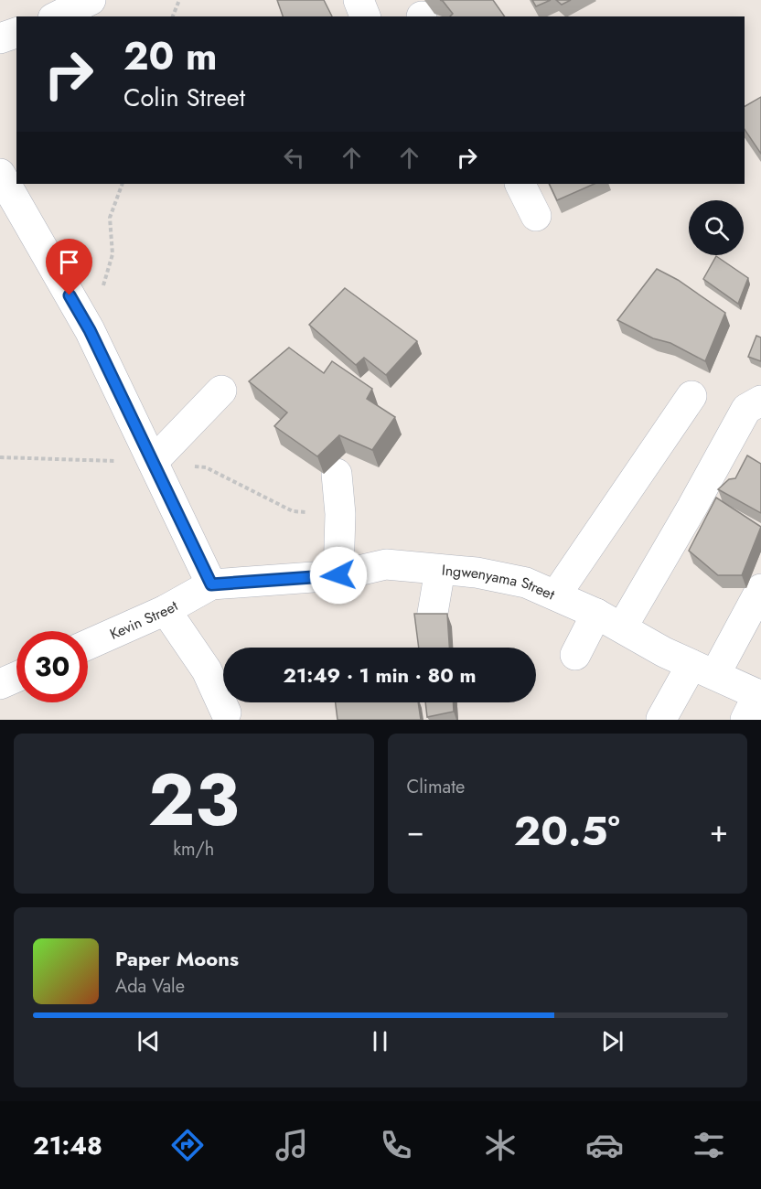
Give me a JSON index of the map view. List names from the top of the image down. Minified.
{"streets":{"street":["Ingwenyama Street","Kevin Street"]},"crossings":[["Ingwenyama Street","Kevin Street"]],"page":{"turn":["20 m","Colin Street"],"limit":"30","trip":"21:49 · 1 min · 80 m","tile":[["23","km/h"],"Climate"],"heat":["−","20.5°","+"],"song":["Paper Moons","Ada Vale"],"tabs":"21:48"}}
